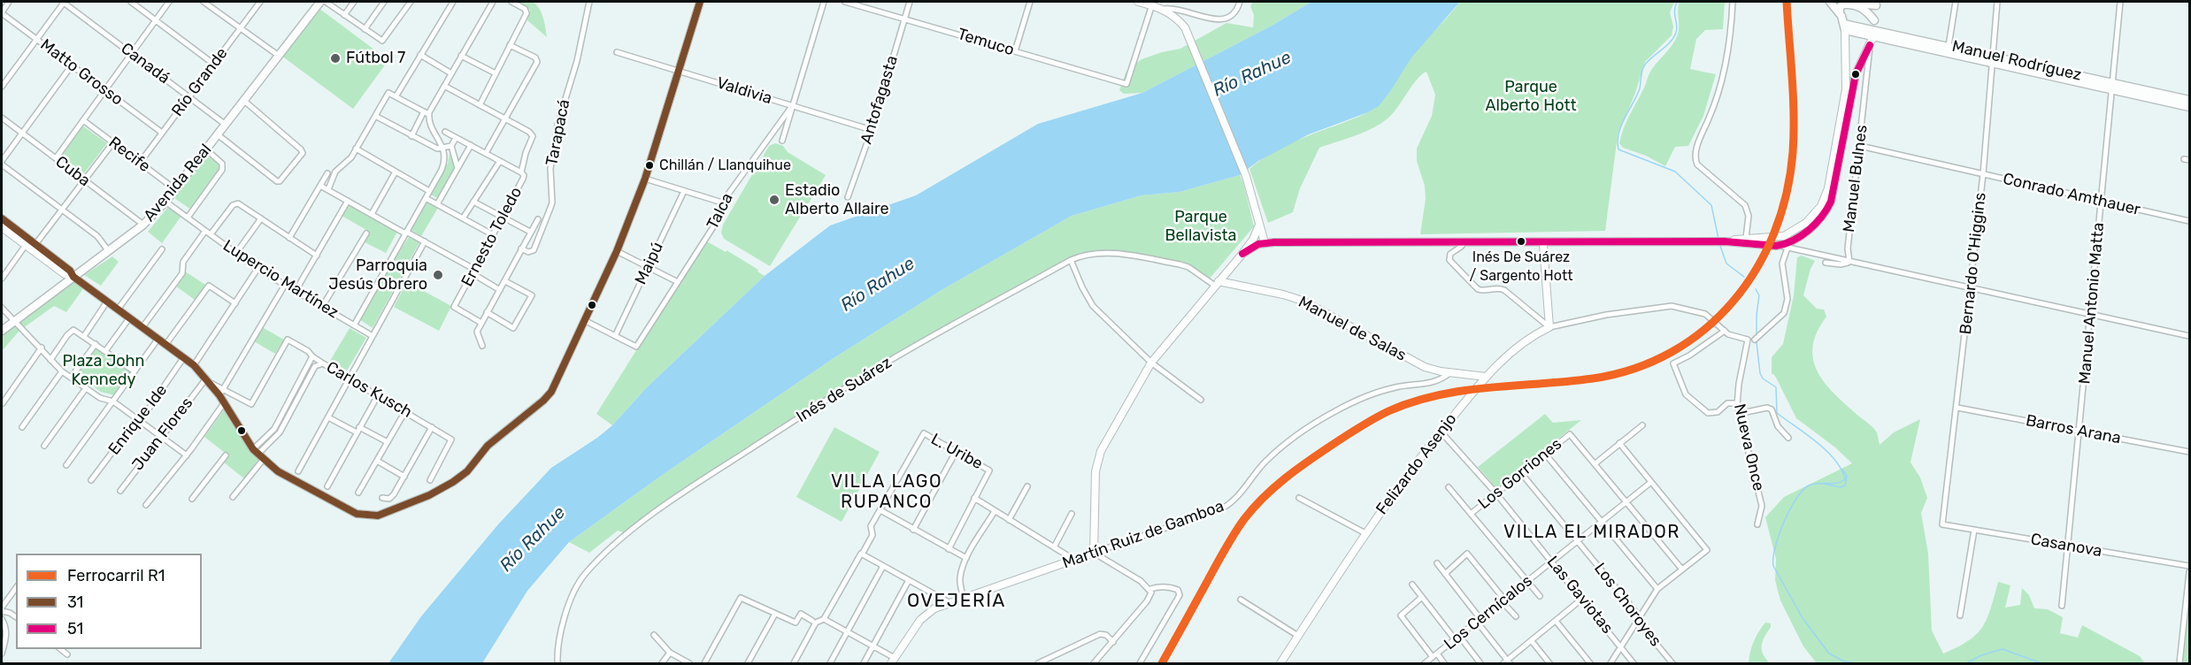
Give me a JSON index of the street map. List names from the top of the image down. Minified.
{"streets":{"main road":["Manuel Rodríguez","Manuel Bulnes","Avenida Real"],"street":["Temuco","Canadá","Matto Grosso","Río Grande","Valdivia","Antofagasta","Tarapacá","Recife","Cuba","Conrado Amthauer","Talca","Ernesto Toledo","Maipú","Bernardo O'Higgins","Lupercio Martínez","Manuel Antonio Matta","Manuel de Salas","Carlos Kusch","Inés de Suárez","Enrique Ide","Barros Arana","Juan Flores","Nueva Once","L. Uribe","Felizardo Asenjo","Los Gorriones","Martín Ruiz de Gamboa","Casanova","Las Gaviotas","Los Choroyes","Los Cernícalos"]},"crossings":[["Temuco","Antofagasta"],["Manuel Rodríguez","Manuel Bulnes"],["Manuel Rodríguez","Bernardo O'Higgins"],["Manuel Rodríguez","Manuel Antonio Matta"],["Canadá","Río Grande"],["Canadá","Avenida Real"],["Matto Grosso","Río Grande"],["Río Grande","Recife"],["Valdivia","Antofagasta"],["Valdivia","Talca"],["Recife","Avenida Real"],["Cuba","Avenida Real"],["Manuel Bulnes","Conrado Amthauer"],["Avenida Real","Lupercio Martínez"],["Conrado Amthauer","Bernardo O'Higgins"],["Conrado Amthauer","Manuel Antonio Matta"],["Talca","Maipú"],["Bernardo O'Higgins","Barros Arana"],["Bernardo O'Higgins","Casanova"],["Manuel Antonio Matta","Barros Arana"],["Manuel Antonio Matta","Casanova"],["Manuel de Salas","Inés de Suárez"],["Manuel de Salas","Felizardo Asenjo"],["Manuel de Salas","Martín Ruiz de Gamboa"],["Nueva Once","Felizardo Asenjo"],["Felizardo Asenjo","Las Gaviotas"],["Los Gorriones","Las Gaviotas"],["Los Gorriones","Los Choroyes"],["Las Gaviotas","Los Cernícalos"],["Los Choroyes","Los Cernícalos"]],"districts":["VILLA LAGO RUPANCO","VILLA EL MIRADOR","OVEJERÍA"],"water":["Río Rahue"],"parks":["Parque Alberto Hott","Parque Bellavista","Plaza John Kennedy"],"places":["Fútbol 7","Chillán / Llanquihue","Estadio Alberto Allaire","Inés De Suárez / Sargento Hott","Parroquia Jesús Obrero"],"lines":["rail line R1","transit line 31","transit line 51"],"legend":["Ferrocarril R1","31","51"]}
